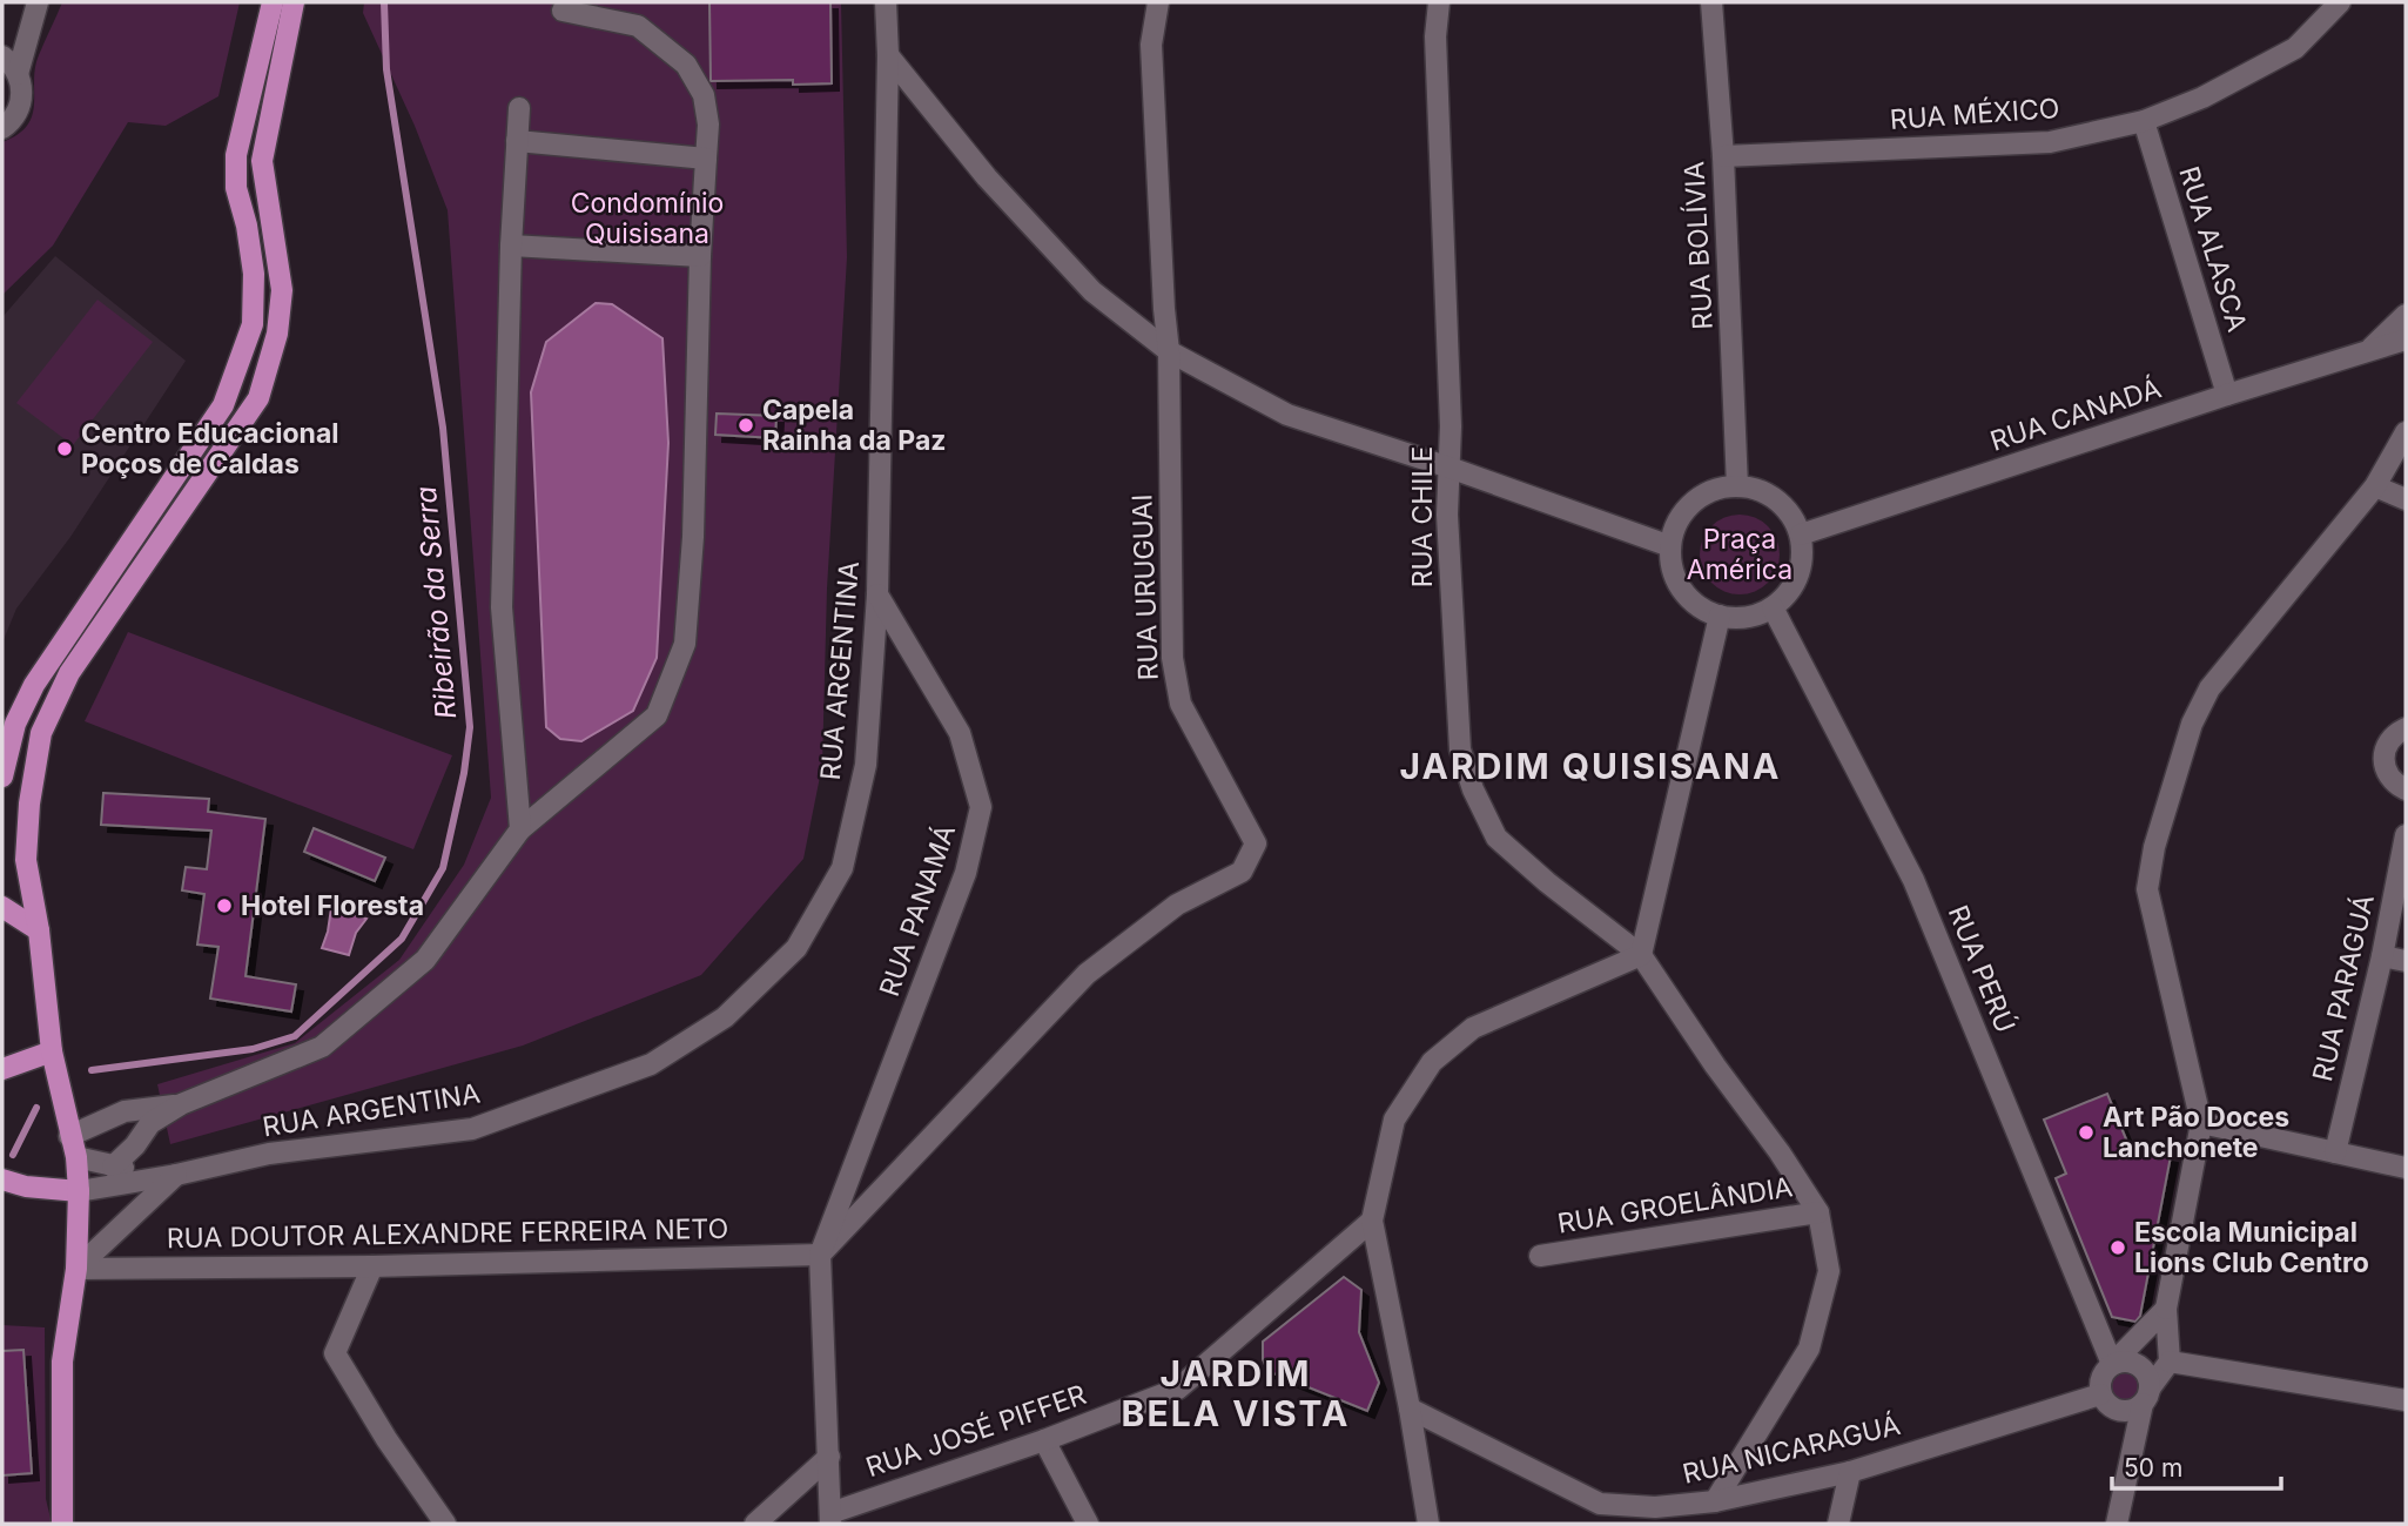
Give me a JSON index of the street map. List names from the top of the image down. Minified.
{"streets":{"street":["RUA MÉXICO","RUA BOLÍVIA","RUA ALASCA","RUA CANADÁ","RUA CHILE","RUA URUGUAI","RUA ARGENTINA","RUA PANAMÁ","RUA PERÚ","RUA PARAGUÁ","RUA GROELÂNDIA","RUA DOUTOR ALEXANDRE FERREIRA NETO","RUA JOSÉ PIFFER","RUA NICARAGUÁ"]},"crossings":[["RUA MÉXICO","RUA BOLÍVIA"],["RUA MÉXICO","RUA ALASCA"],["RUA BOLÍVIA","RUA CANADÁ"],["RUA BOLÍVIA","RUA PERÚ"],["RUA ALASCA","RUA CANADÁ"],["RUA CANADÁ","RUA PERÚ"],["RUA CHILE","RUA GROELÂNDIA"],["RUA URUGUAI","RUA PANAMÁ"],["RUA URUGUAI","RUA DOUTOR ALEXANDRE FERREIRA NETO"],["RUA ARGENTINA","RUA PANAMÁ"],["RUA PANAMÁ","RUA DOUTOR ALEXANDRE FERREIRA NETO"],["RUA PERÚ","RUA NICARAGUÁ"]],"districts":["JARDIM QUISISANA","JARDIM BELA VISTA"],"water":["Ribeirão da Serra"],"parks":["Condomínio Quisisana","Praça América"],"places":["Capela Rainha da Paz","Centro Educacional Poços de Caldas","Hotel Floresta","Art Pão Doces Lanchonete","Escola Municipal Lions Club Centro"],"scale_bar":"50 m"}
